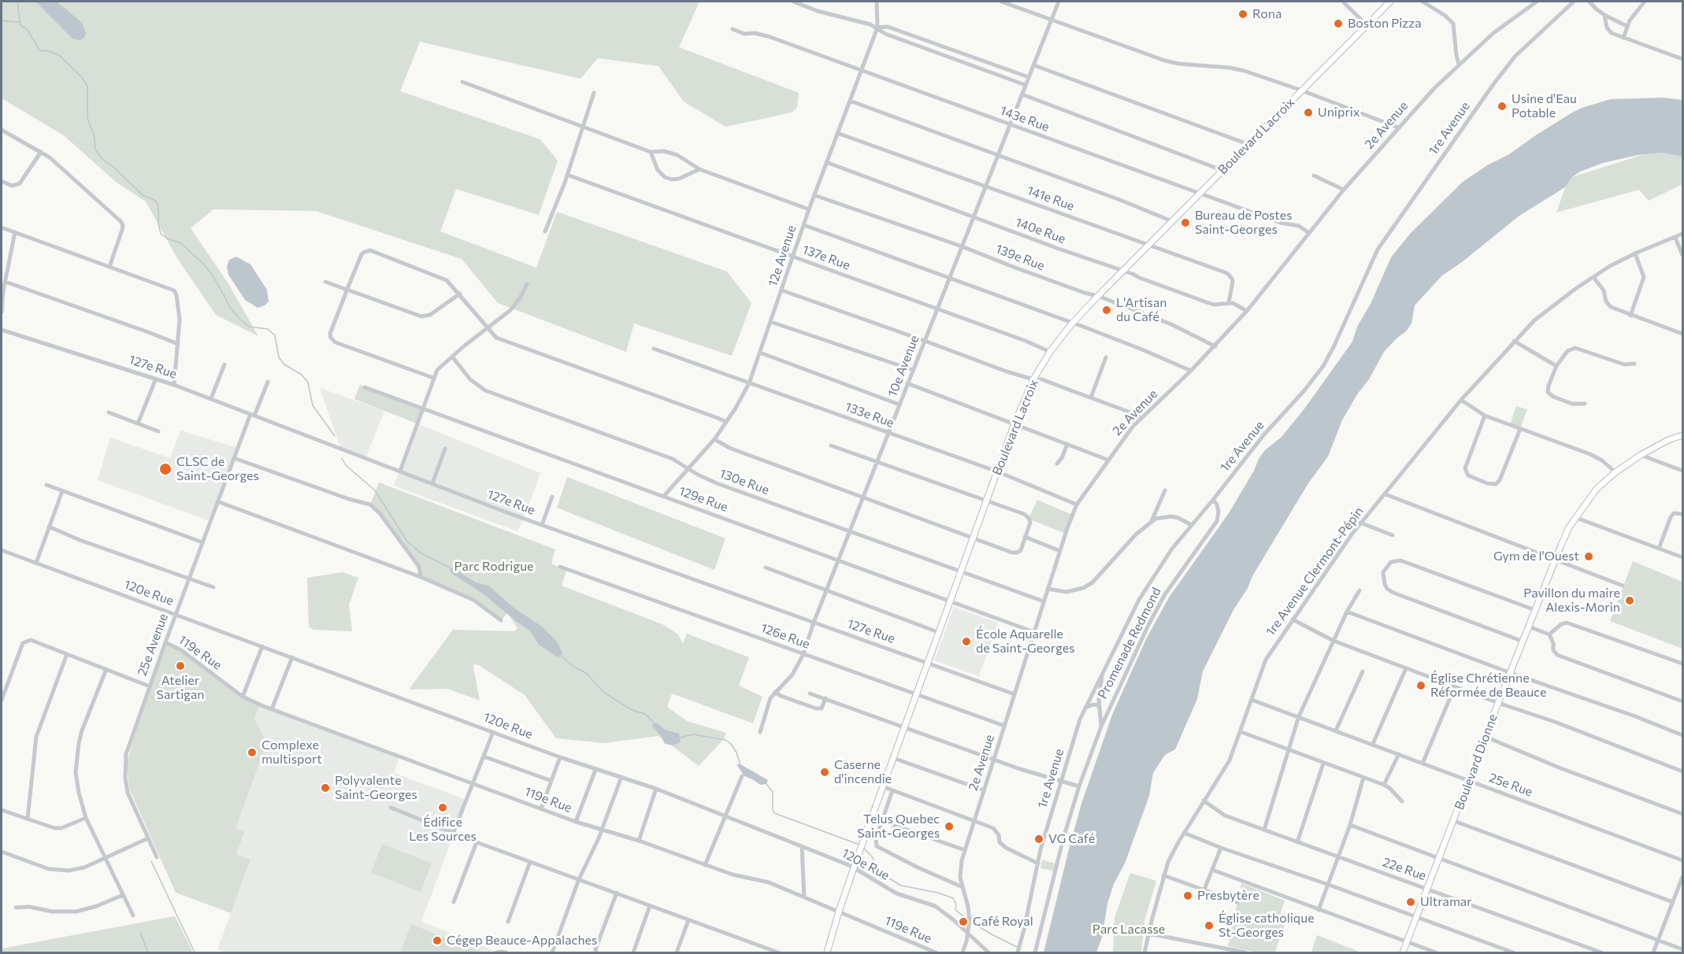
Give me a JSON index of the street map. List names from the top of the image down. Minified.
{"streets":{"main road":["Boulevard Lacroix","Boulevard Dionne"],"street":["143e Rue","2e Avenue","1re Avenue","141e Rue","140e Rue","12e Avenue","137e Rue","139e Rue","10e Avenue","127e Rue","133e Rue","130e Rue","129e Rue","1re Avenue Clermont-Pépin","120e Rue","126e Rue","Promenade Redmond","25e Avenue","119e Rue","25e Rue","22e Rue"]},"crossings":[["143e Rue","2e Avenue"],["143e Rue","Boulevard Lacroix"],["143e Rue","12e Avenue"],["143e Rue","10e Avenue"],["2e Avenue","140e Rue"],["2e Avenue","139e Rue"],["2e Avenue","127e Rue"],["2e Avenue","133e Rue"],["2e Avenue","130e Rue"],["2e Avenue","129e Rue"],["2e Avenue","120e Rue"],["2e Avenue","126e Rue"],["1re Avenue","Promenade Redmond"],["Boulevard Lacroix","141e Rue"],["Boulevard Lacroix","140e Rue"],["Boulevard Lacroix","137e Rue"],["Boulevard Lacroix","139e Rue"],["Boulevard Lacroix","127e Rue"],["Boulevard Lacroix","133e Rue"],["Boulevard Lacroix","130e Rue"],["Boulevard Lacroix","129e Rue"],["Boulevard Lacroix","126e Rue"],["Boulevard Lacroix","119e Rue"],["141e Rue","140e Rue"],["141e Rue","12e Avenue"],["141e Rue","10e Avenue"],["140e Rue","12e Avenue"],["140e Rue","10e Avenue"],["12e Avenue","137e Rue"],["12e Avenue","139e Rue"],["12e Avenue","133e Rue"],["12e Avenue","130e Rue"],["12e Avenue","129e Rue"],["137e Rue","10e Avenue"],["139e Rue","10e Avenue"],["10e Avenue","127e Rue"],["10e Avenue","133e Rue"],["10e Avenue","130e Rue"],["10e Avenue","129e Rue"],["10e Avenue","126e Rue"],["127e Rue","25e Avenue"],["1re Avenue Clermont-Pépin","25e Rue"],["1re Avenue Clermont-Pépin","22e Rue"],["120e Rue","25e Avenue"],["25e Avenue","119e Rue"],["Boulevard Dionne","25e Rue"],["Boulevard Dionne","22e Rue"]],"parks":["Parc Rodrigue","Parc Lacasse"],"places":["Rona","Boston Pizza","Usine d'Eau Potable","Uniprix","Bureau de Postes Saint-Georges","L'Artisan du Café","CLSC de Saint-Georges","Gym de l'Ouest","Pavillon du maire Alexis-Morin","École Aquarelle de Saint-Georges","Atelier Sartigan","Église Chrétienne Réformée de Beauce","Complexe multisport","Caserne d'incendie","Polyvalente Saint-Georges","Édifice Les Sources","Telus Quebec Saint-Georges","VG Café","Presbytère","Ultramar","Café Royal","Église catholique St-Georges","Cégep Beauce-Appalaches"]}
